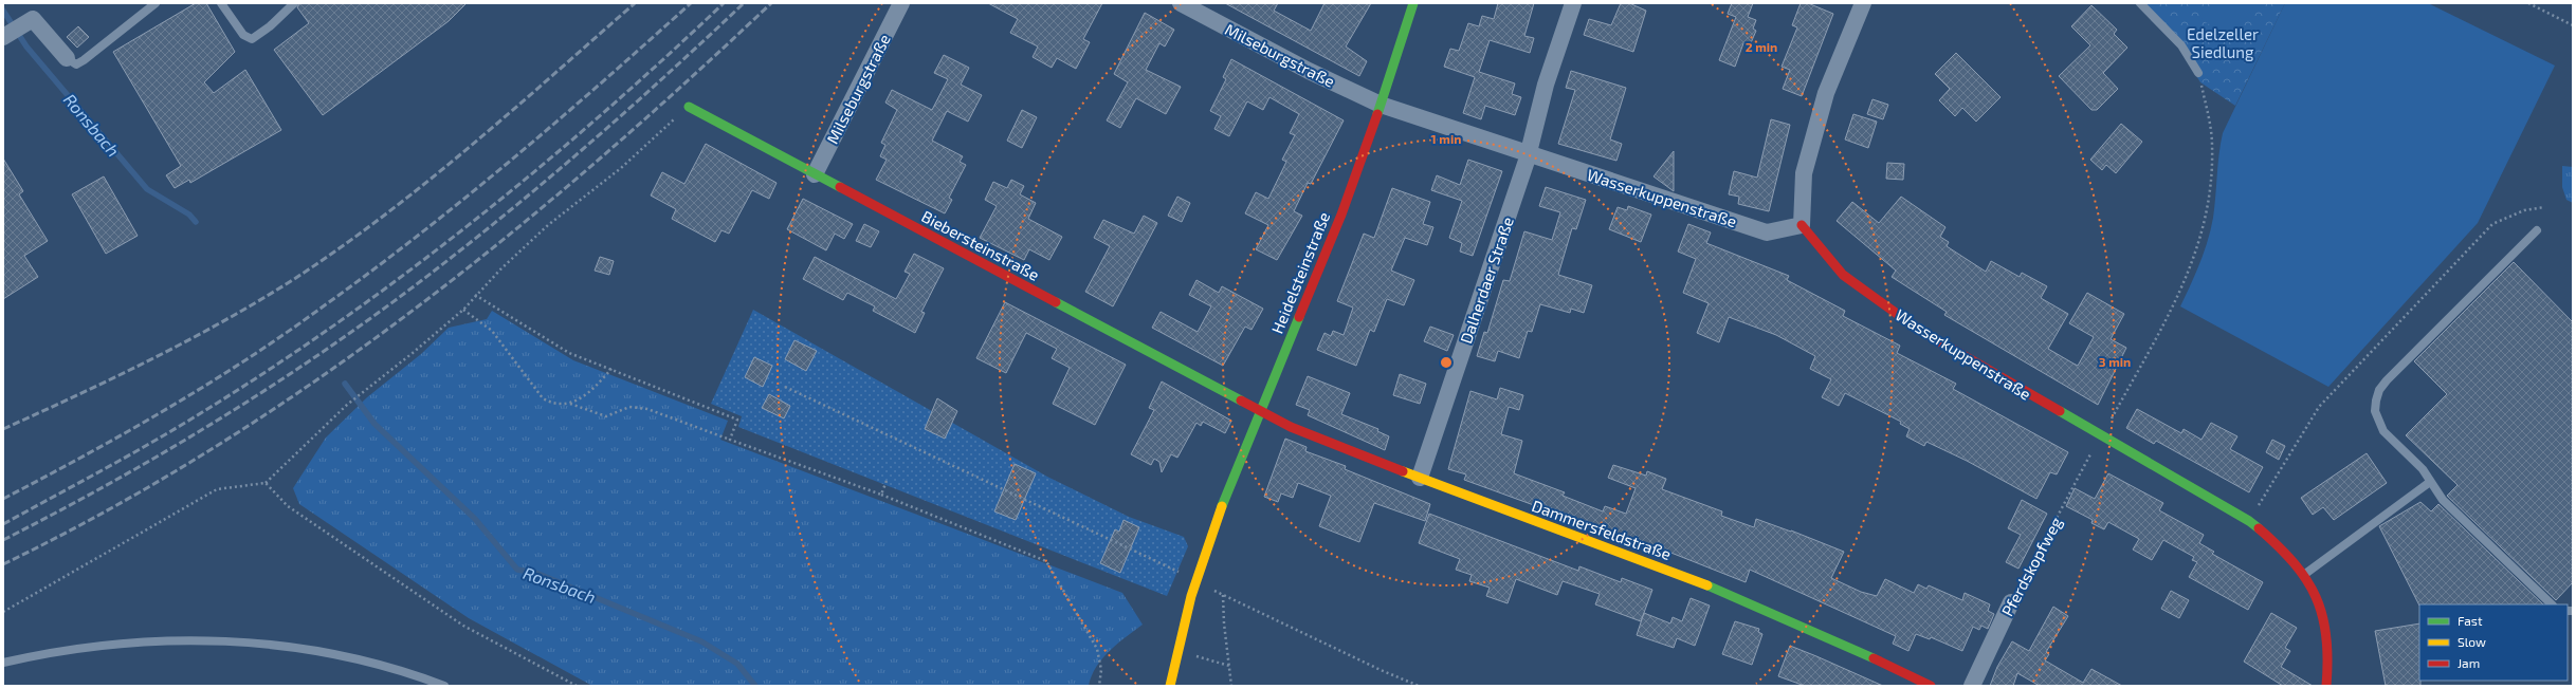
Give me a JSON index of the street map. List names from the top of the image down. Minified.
{"streets":{"street":["Milseburgstraße","Wasserkuppenstraße","Biebersteinstraße","Heidelsteinstraße","Dalherdaer Straße","Dammersfeldstraße","Pferdskopfweg"]},"crossings":[["Milseburgstraße","Wasserkuppenstraße"],["Milseburgstraße","Biebersteinstraße"],["Milseburgstraße","Heidelsteinstraße"],["Wasserkuppenstraße","Heidelsteinstraße"],["Wasserkuppenstraße","Dalherdaer Straße"],["Biebersteinstraße","Heidelsteinstraße"],["Biebersteinstraße","Dammersfeldstraße"],["Heidelsteinstraße","Dammersfeldstraße"],["Dalherdaer Straße","Dammersfeldstraße"]],"water":["Ronsbach"],"parks":["Edelzeller Siedlung"],"legend":["Fast","Slow","Jam"],"rings":["2 min","1 min","3 min"]}
